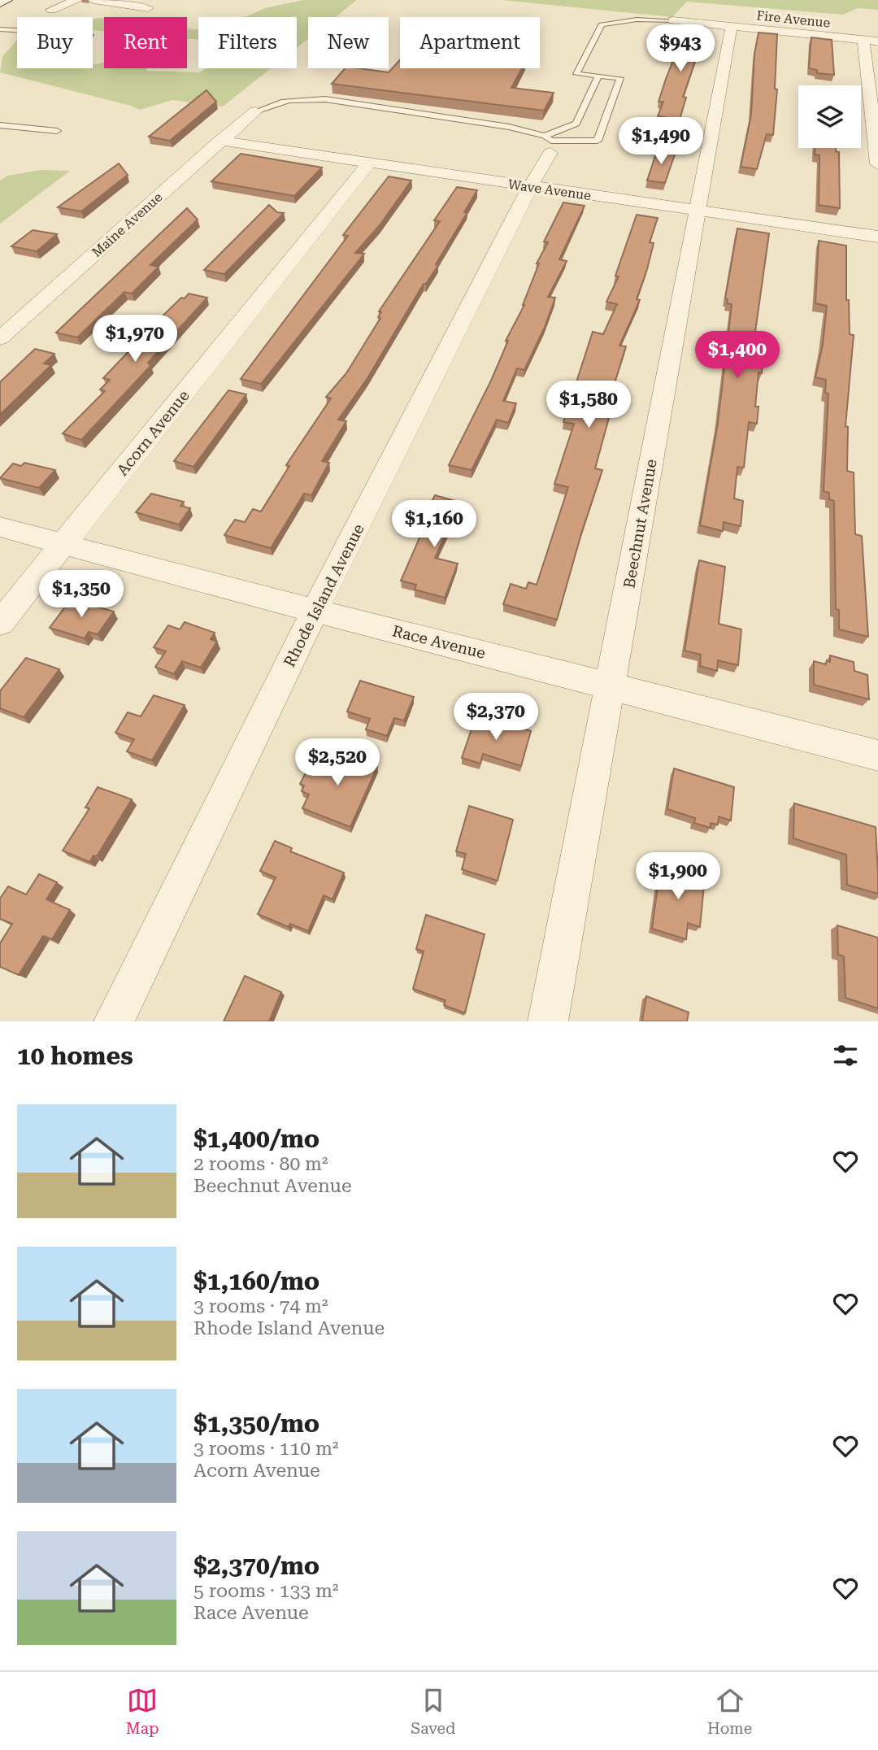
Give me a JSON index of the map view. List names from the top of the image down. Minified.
{"streets":{"street":["Fire Avenue","Wave Avenue","Maine Avenue","Acorn Avenue","Beechnut Avenue","Rhode Island Avenue","Race Avenue"]},"crossings":[["Fire Avenue","Beechnut Avenue"],["Wave Avenue","Maine Avenue"],["Wave Avenue","Acorn Avenue"],["Wave Avenue","Beechnut Avenue"],["Wave Avenue","Rhode Island Avenue"],["Acorn Avenue","Race Avenue"],["Beechnut Avenue","Race Avenue"],["Rhode Island Avenue","Race Avenue"]],"page":{"chip":["Buy","Rent","Filters","New","Apartment"],"price":["$943","$1,490","$1,970","$1,400","$1,580","$1,160","$1,350","$2,370","$2,520","$1,900"],"heading":"10 homes","list":[{"name":"$1,400/mo","note":"2 rooms · 80 m² · Beechnut Avenue"},{"name":"$1,160/mo","note":"3 rooms · 74 m² · Rhode Island Avenue"},{"name":"$1,350/mo","note":"3 rooms · 110 m² · Acorn Avenue"},{"name":"$2,370/mo","note":"5 rooms · 133 m² · Race Avenue"}],"tabs":["Map","Saved","Home"]}}
